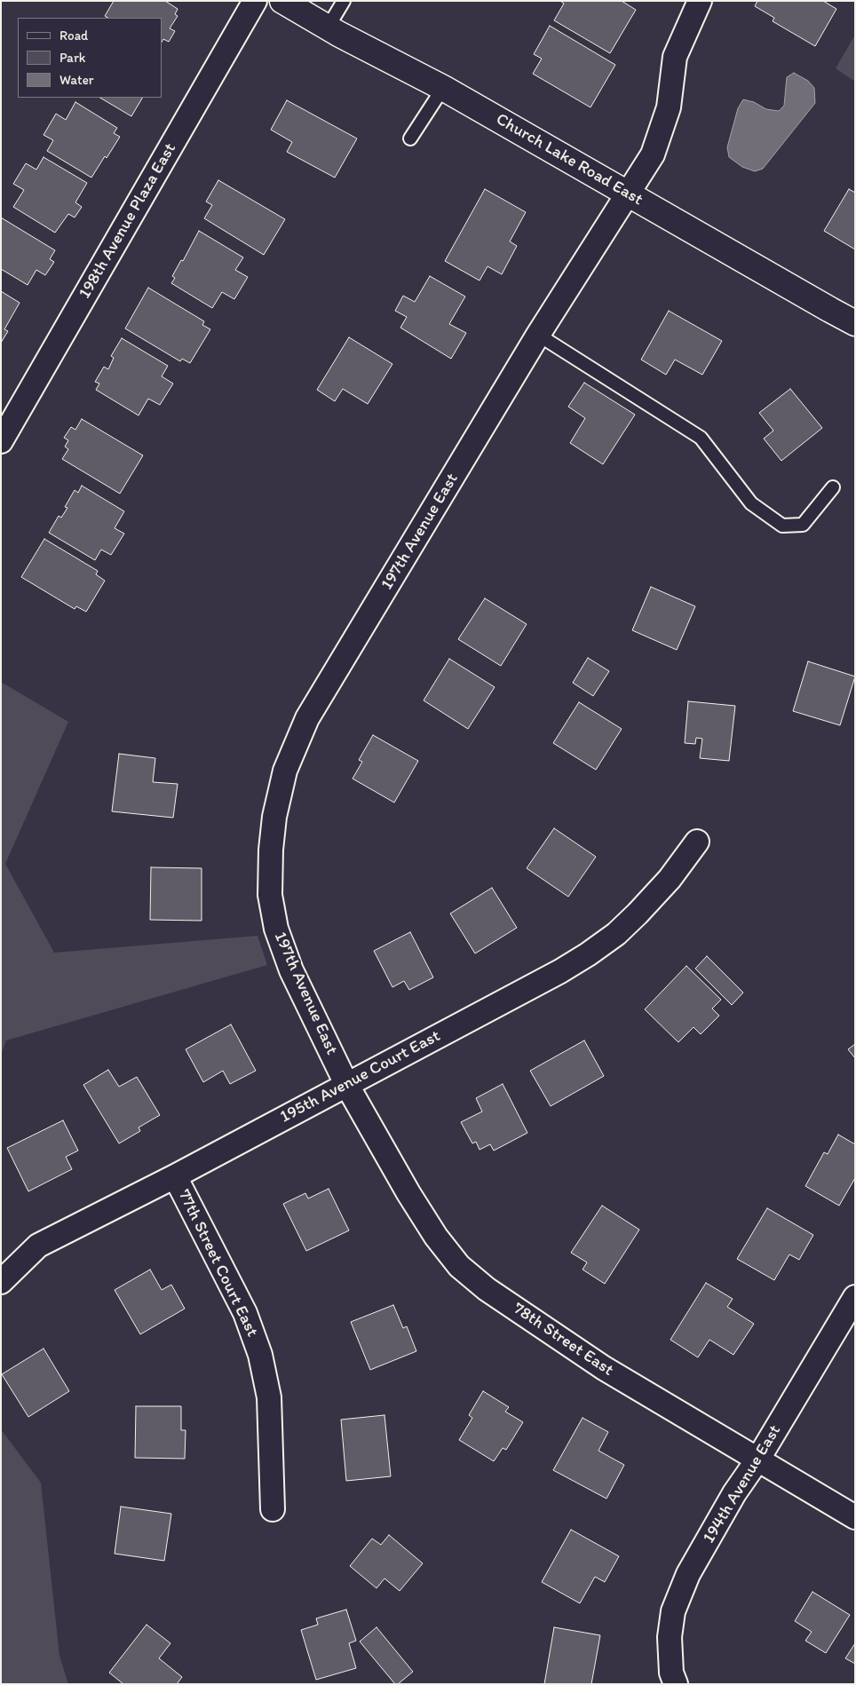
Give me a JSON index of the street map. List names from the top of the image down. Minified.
{"streets":{"street":["Church Lake Road East","198th Avenue Plaza East","197th Avenue East","195th Avenue Court East","77th Street Court East","78th Street East","194th Avenue East"]},"crossings":[["Church Lake Road East","197th Avenue East"],["197th Avenue East","195th Avenue Court East"],["197th Avenue East","78th Street East"],["195th Avenue Court East","77th Street Court East"],["195th Avenue Court East","78th Street East"],["78th Street East","194th Avenue East"]],"legend":["Road","Park","Water"]}
